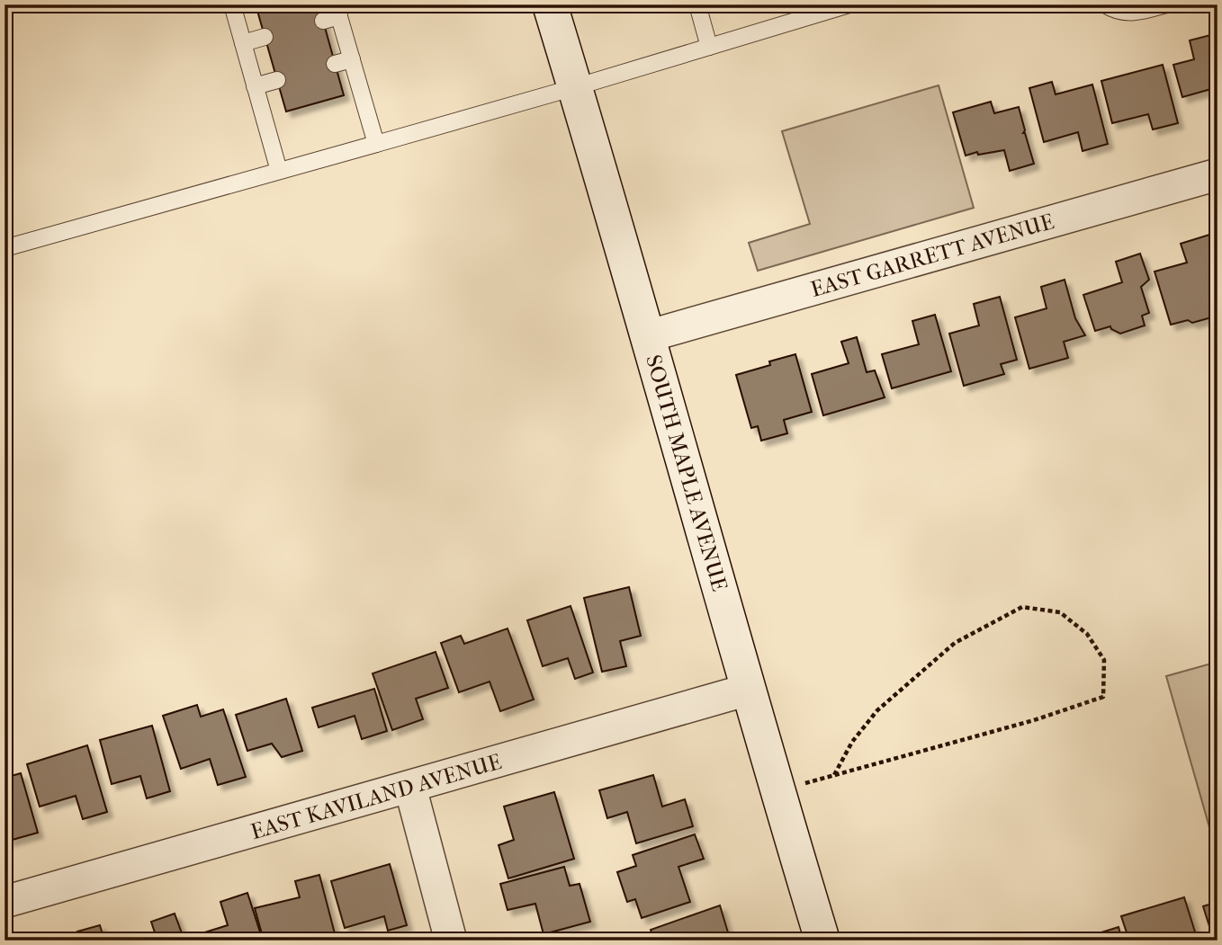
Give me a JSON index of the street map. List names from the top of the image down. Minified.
{"streets":{"main road":["SOUTH MAPLE AVENUE"],"street":["EAST GARRETT AVENUE","EAST KAVILAND AVENUE"]},"crossings":[["EAST GARRETT AVENUE","SOUTH MAPLE AVENUE"],["SOUTH MAPLE AVENUE","EAST KAVILAND AVENUE"]]}
